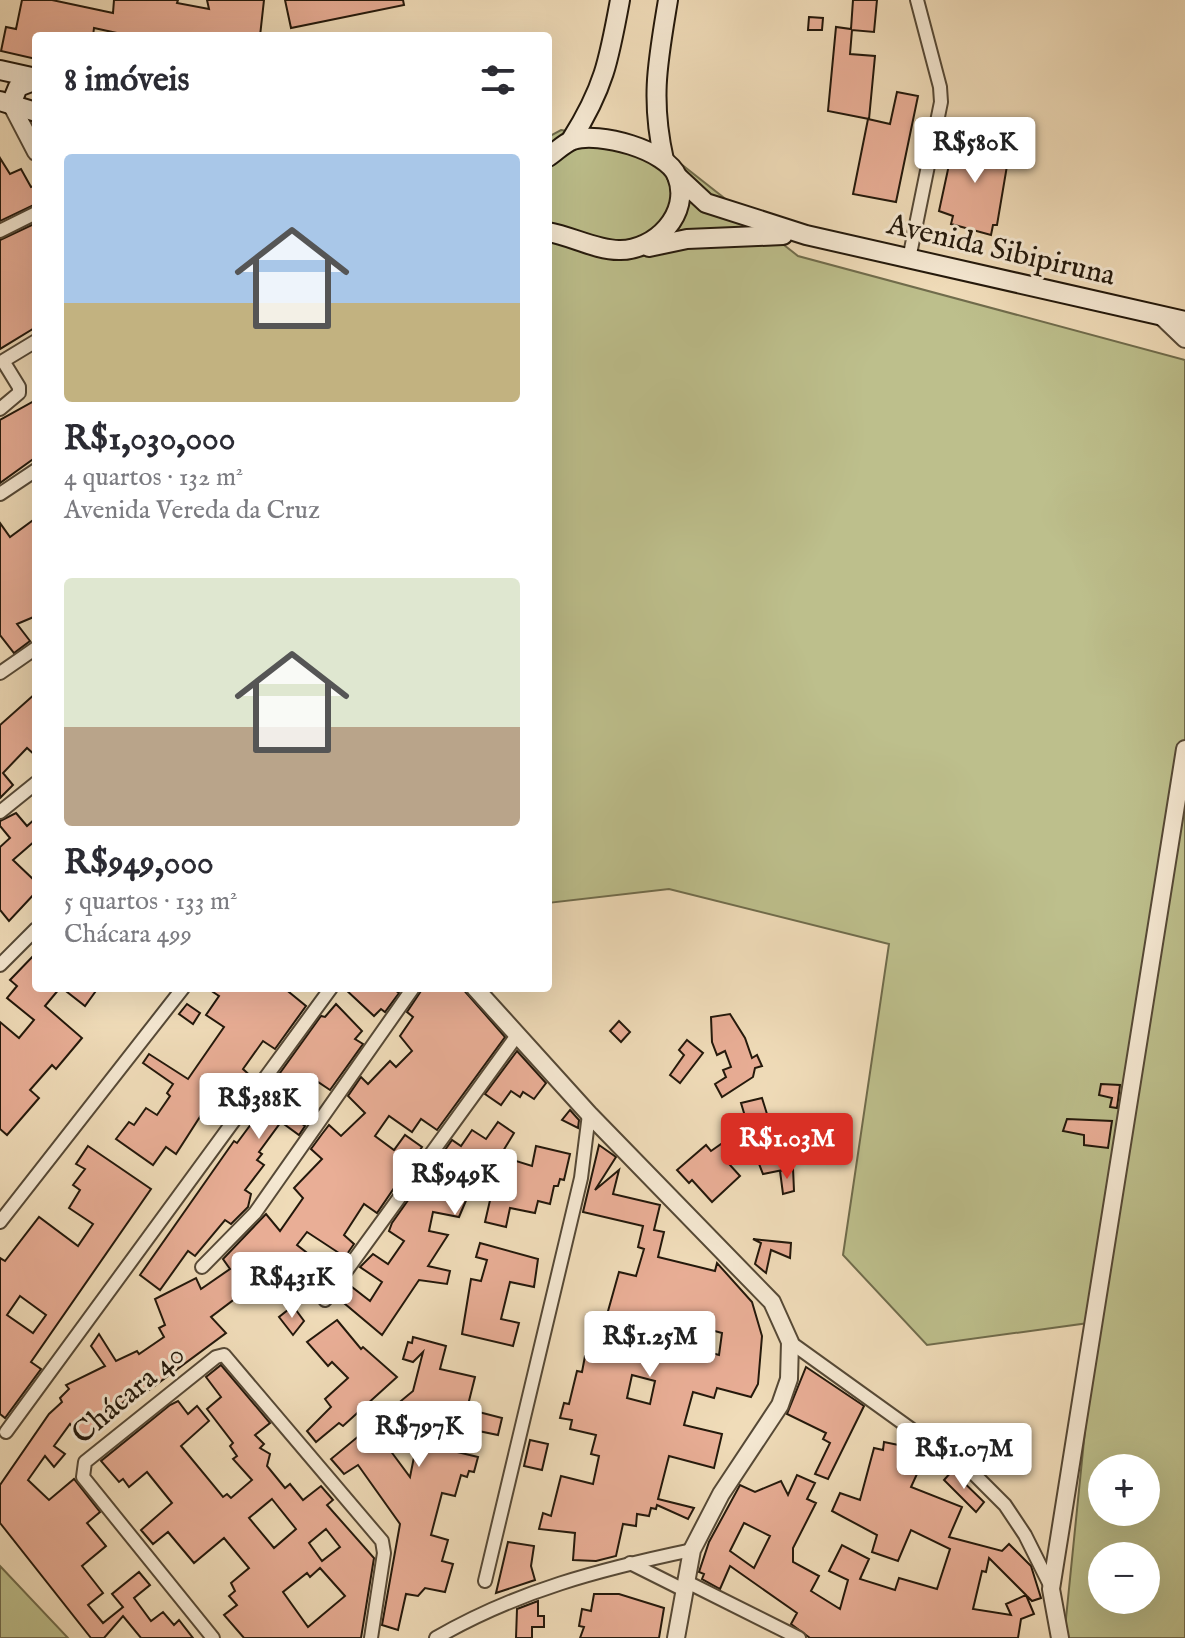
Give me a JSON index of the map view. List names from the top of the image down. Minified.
{"streets":{"main road":["Avenida Sibipiruna"],"street":["Chácara 40"]},"page":{"heading":"8 imóveis","price":["R$580K","R$388K","R$1.03M","R$949K","R$431K","R$1.25M","R$797K","R$1.07M"],"list":[{"name":"R$1,030,000","note":"4 quartos · 132 m² · Avenida Vereda da Cruz"},{"name":"R$949,000","note":"5 quartos · 133 m² · Chácara 499"}],"map_buttons":["+","−"]}}
